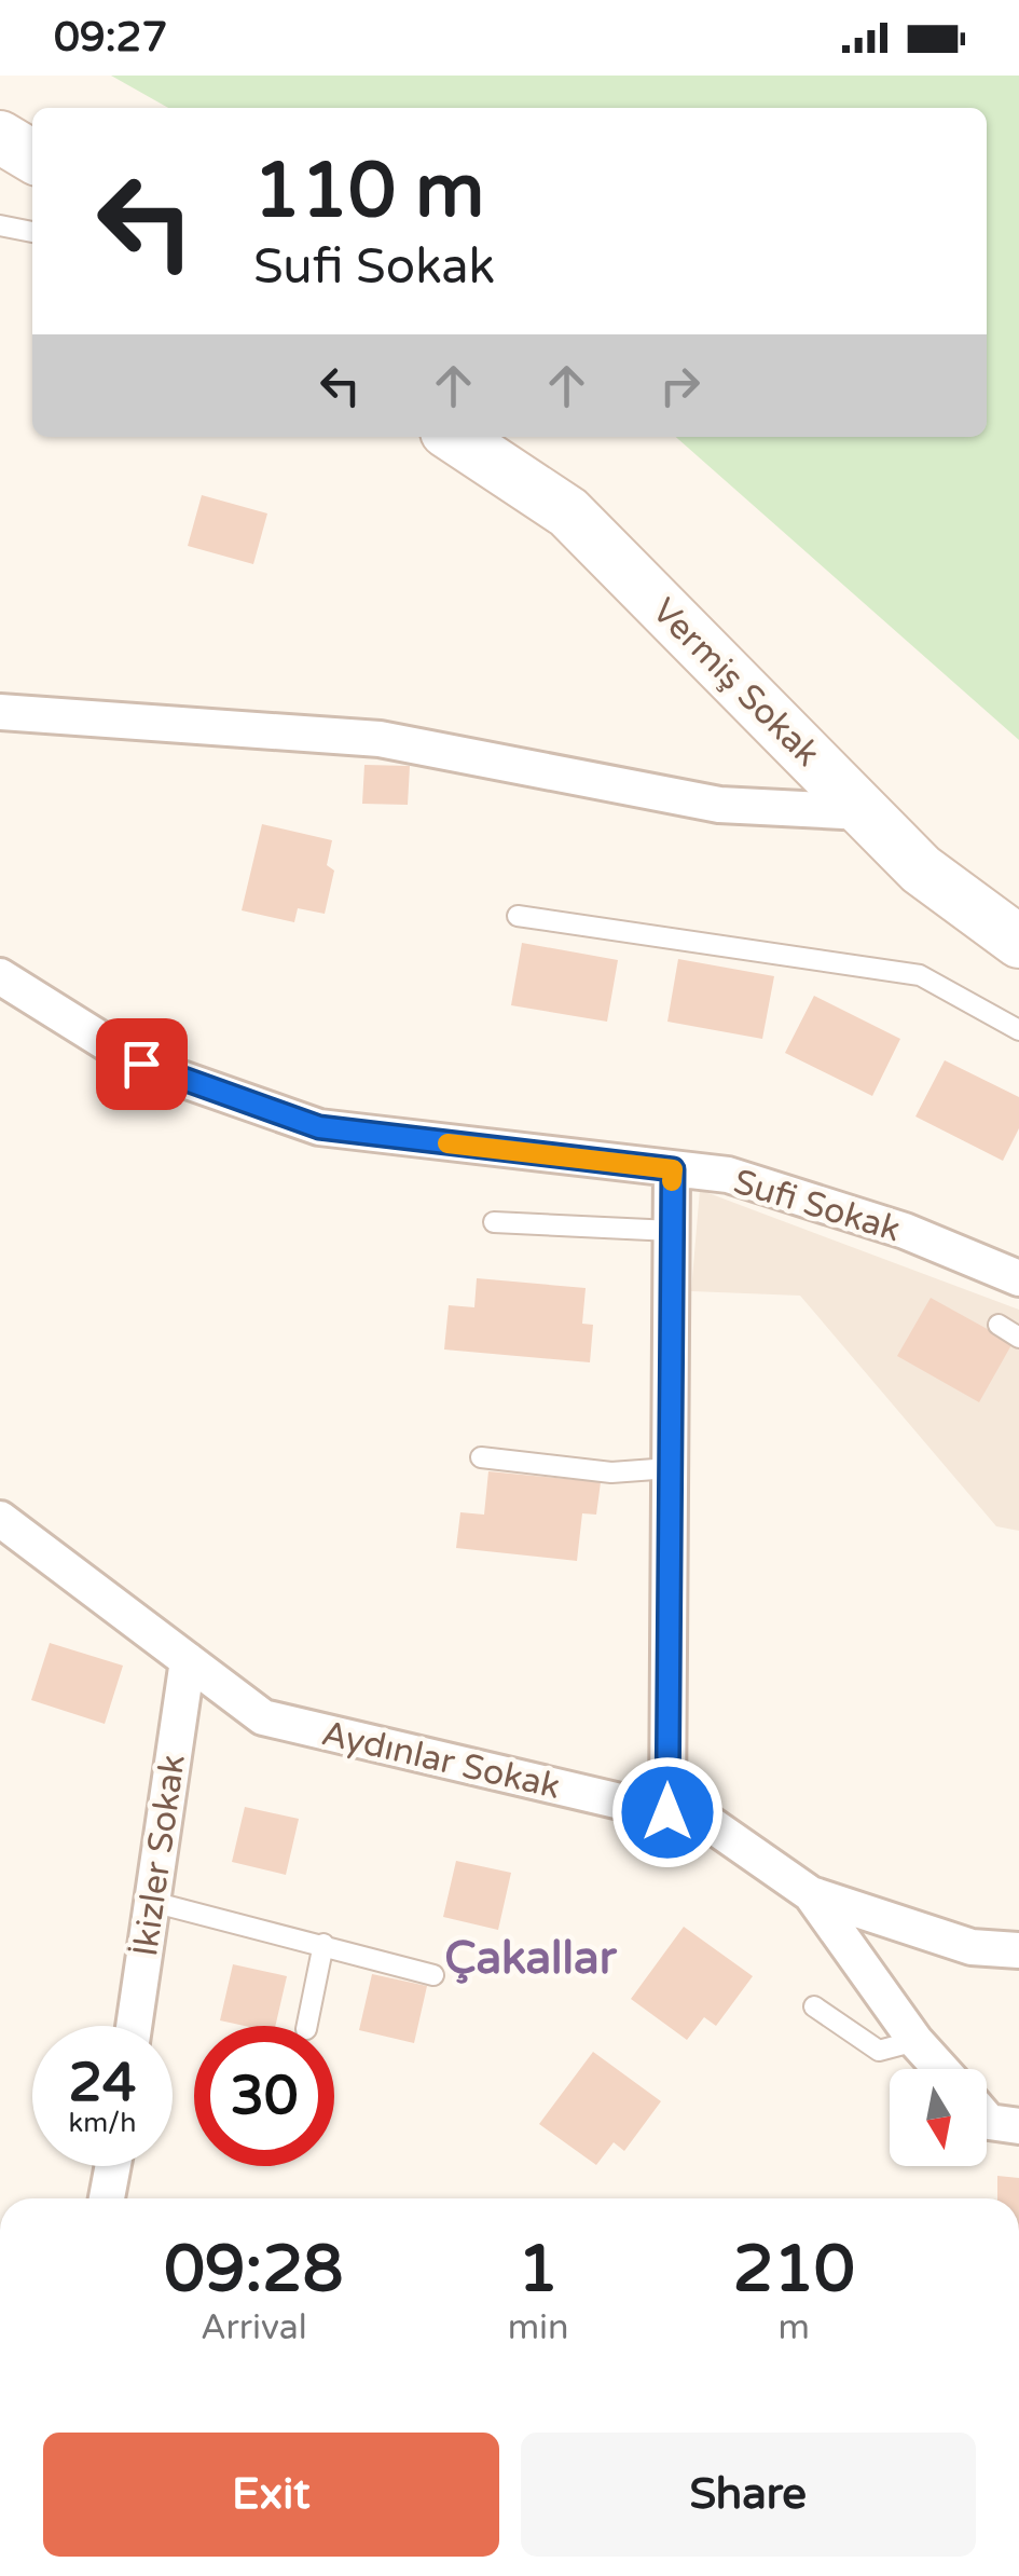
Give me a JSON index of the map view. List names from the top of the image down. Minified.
{"streets":{"street":["Vermiş Sokak","Sufi Sokak","Aydınlar Sokak","İkizler Sokak"]},"crossings":[["Aydınlar Sokak","İkizler Sokak"]],"districts":["Çakallar"],"north":"bottom","page":{"status":"09:27","turn":["110 m","Sufi Sokak"],"speed":"24 km/h","limit":"30","eta":["09:28","Arrival","1","min","210","m"],"buttons":["Exit","Share"]}}
